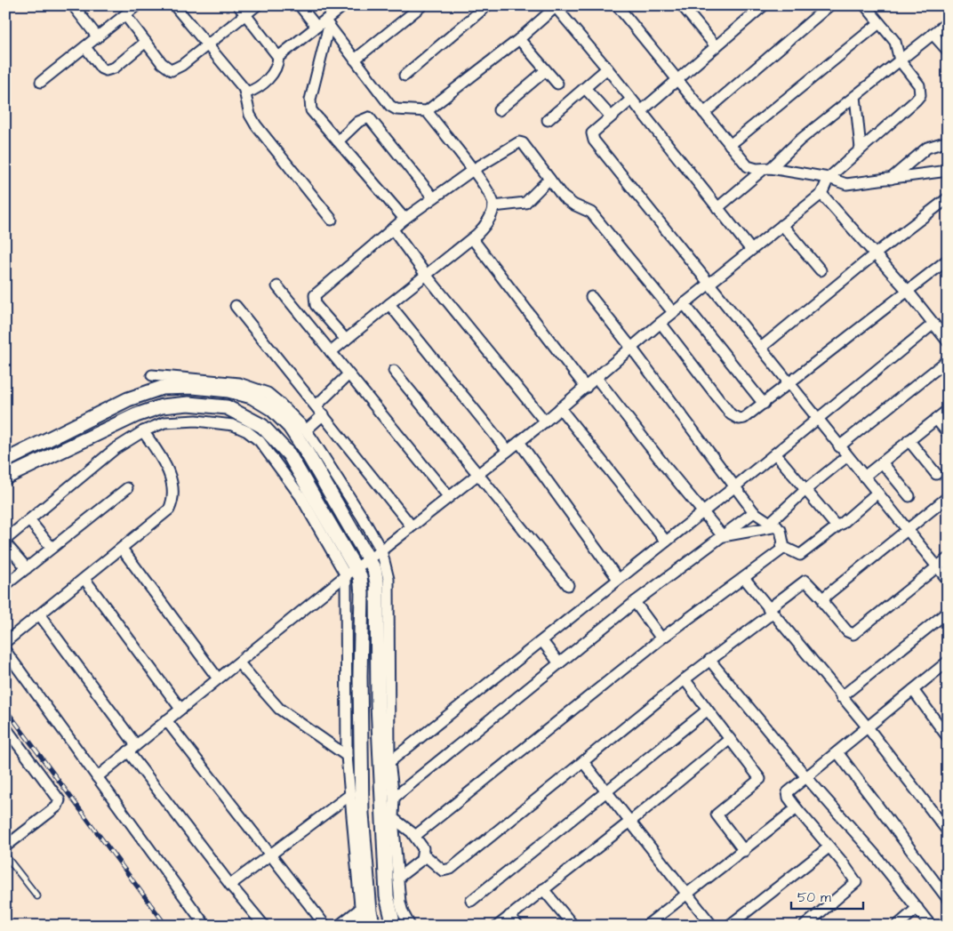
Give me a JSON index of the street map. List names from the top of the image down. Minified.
{"scale_bar":"50 m"}
